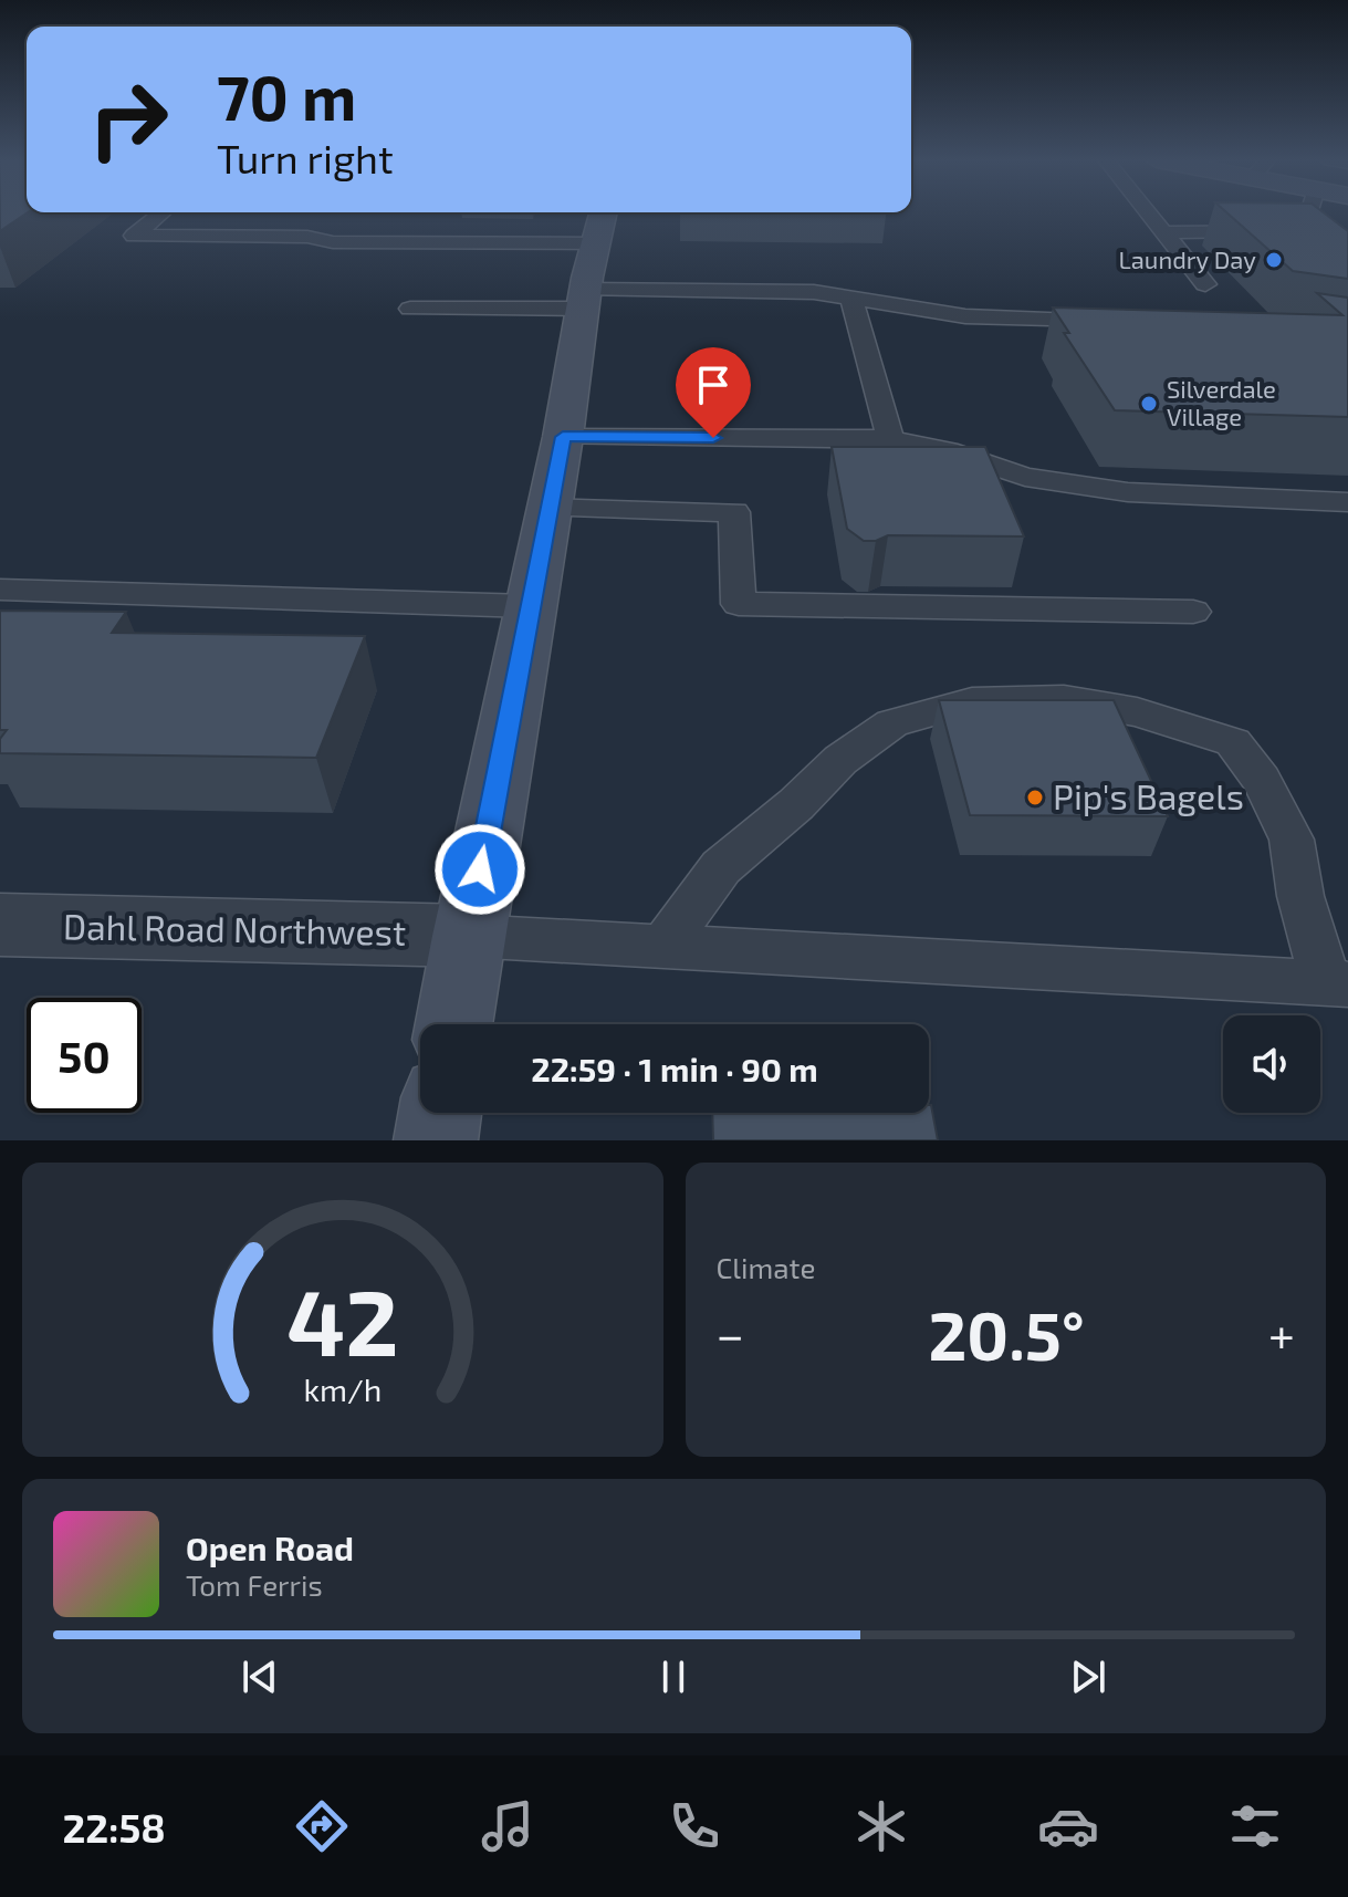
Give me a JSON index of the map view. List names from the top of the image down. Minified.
{"streets":{"street":["Dahl Road Northwest"]},"places":["Laundry Day","Silverdale Village","Pip's Bagels"],"page":{"turn":["70 m","Turn right"],"limit":"50","trip":"22:59 · 1 min · 90 m","tile":"Climate","heat":["−","20.5°","+"],"song":["Open Road","Tom Ferris"],"tabs":"22:58","gauge":["42","km/h"]}}
